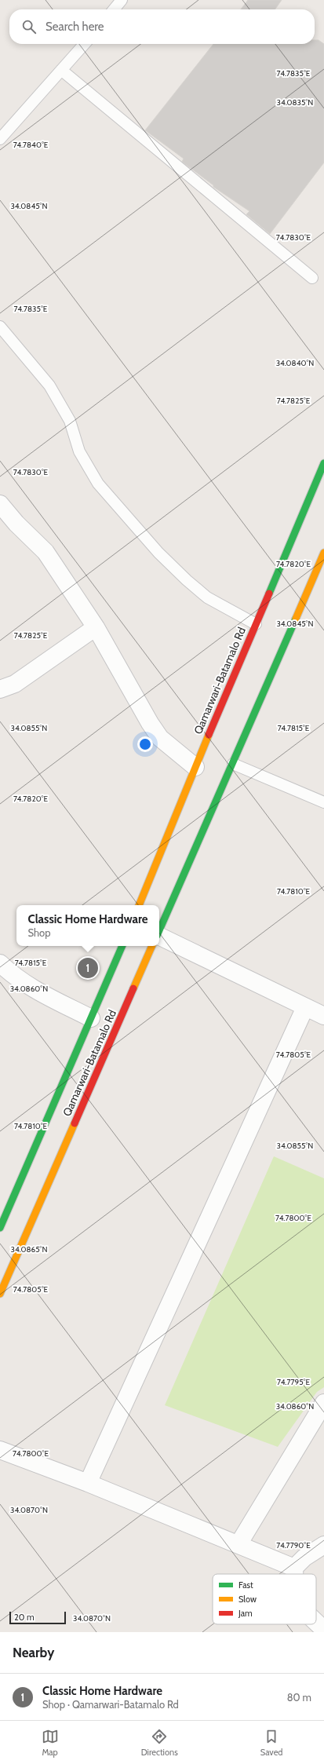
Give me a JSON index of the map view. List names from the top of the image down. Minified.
{"streets":{"main road":["Qamarwari-Batamalo Rd"]},"legend":["Fast","Slow","Jam"],"scale_bar":"20 m","page":{"search":"Search here","popup":["Classic Home Hardware","Shop"],"pins":"1","scale":"20 m","heading":"Nearby","list":[{"mark":"1","name":"Classic Home Hardware","note":"Shop · Qamarwari-Batamalo Rd","value":"80 m"}],"nav":["Map","Directions","Saved"]},"coordinates":["74.7835°E","34.0835°N","74.7840°E","34.0845°N","74.7830°E","34.0840°N","74.7825°E","74.7820°E","74.7815°E","34.0855°N","74.7810°E","34.0860°N","74.7805°E","74.7800°E","34.0865°N","74.7795°E","34.0870°N","74.7790°E"]}
